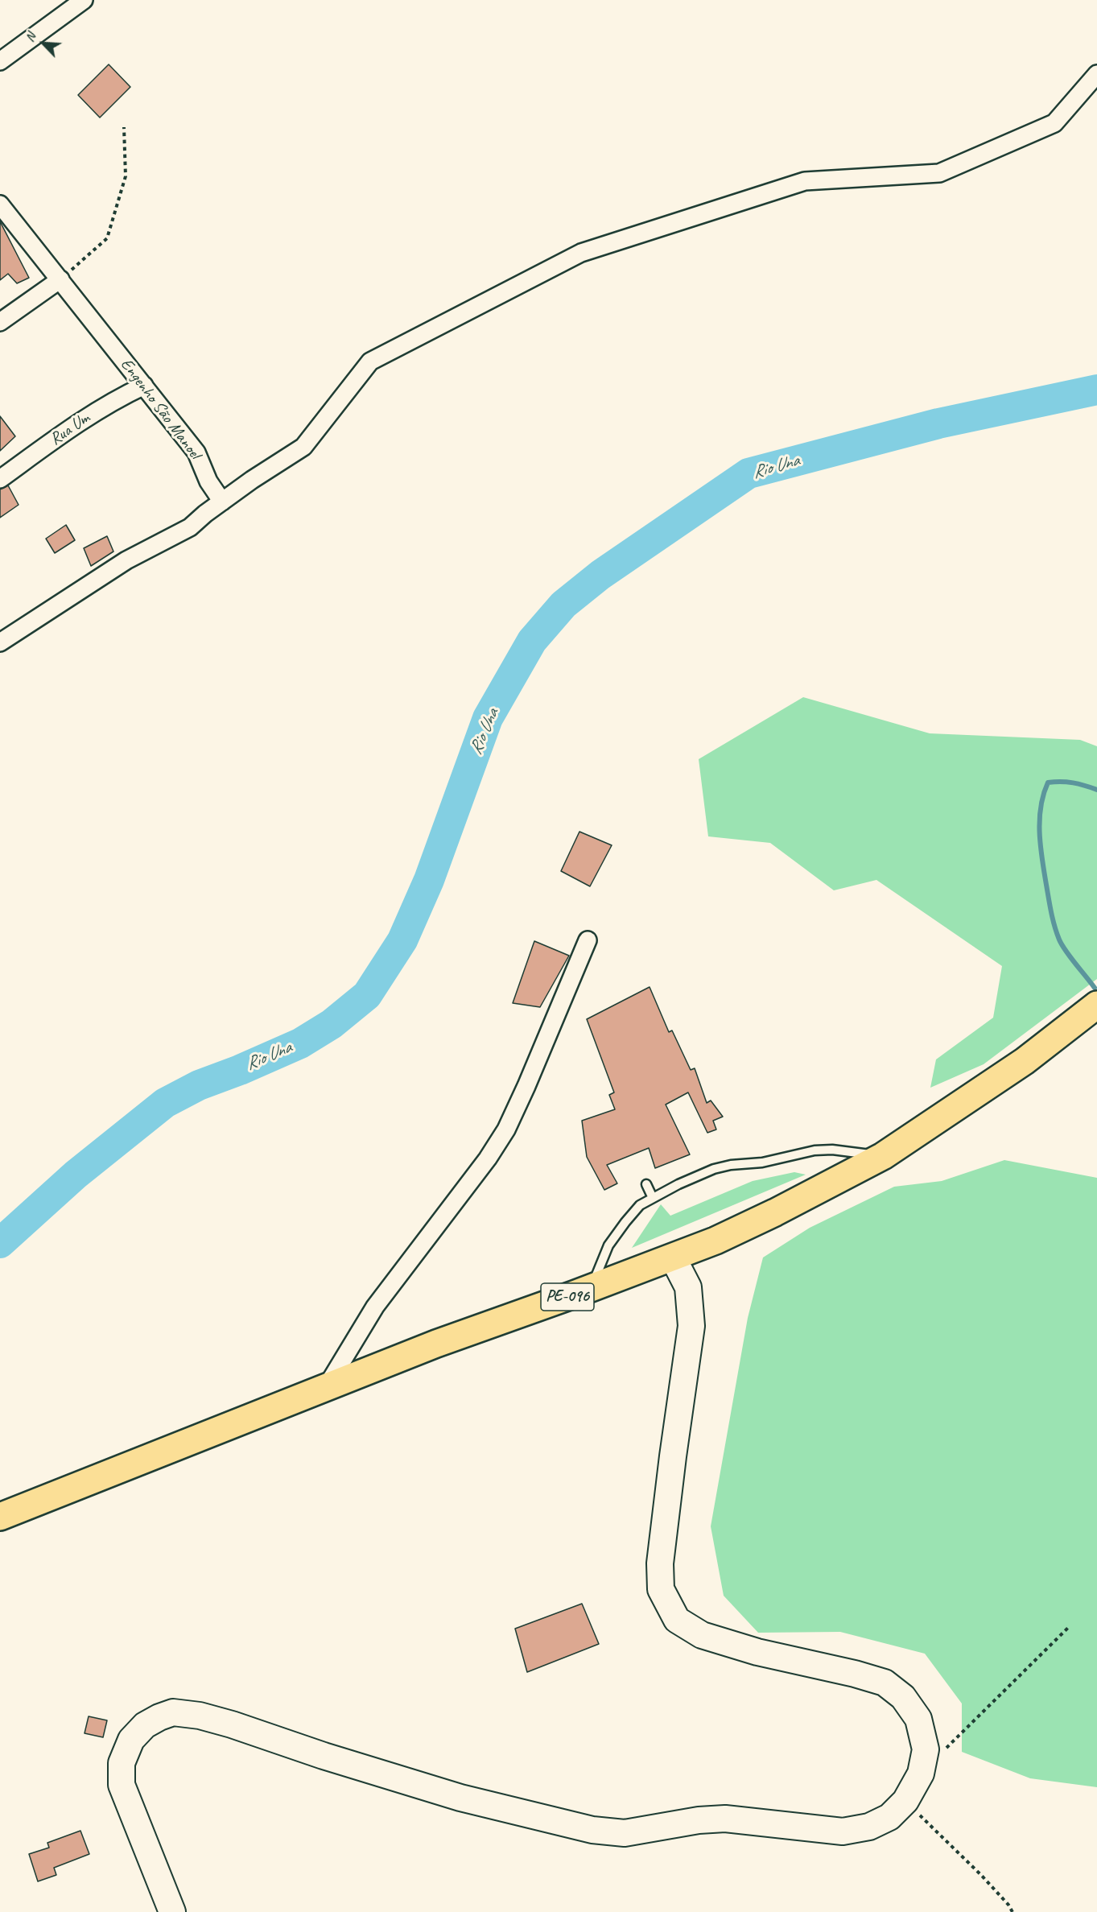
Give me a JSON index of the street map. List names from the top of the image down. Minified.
{"streets":{"main road":["PE-096"],"street":["Engenho São Manoel","Rua Um"]},"crossings":[["Engenho São Manoel","Rua Um"]],"water":["Rio Una"],"north":"top left"}
